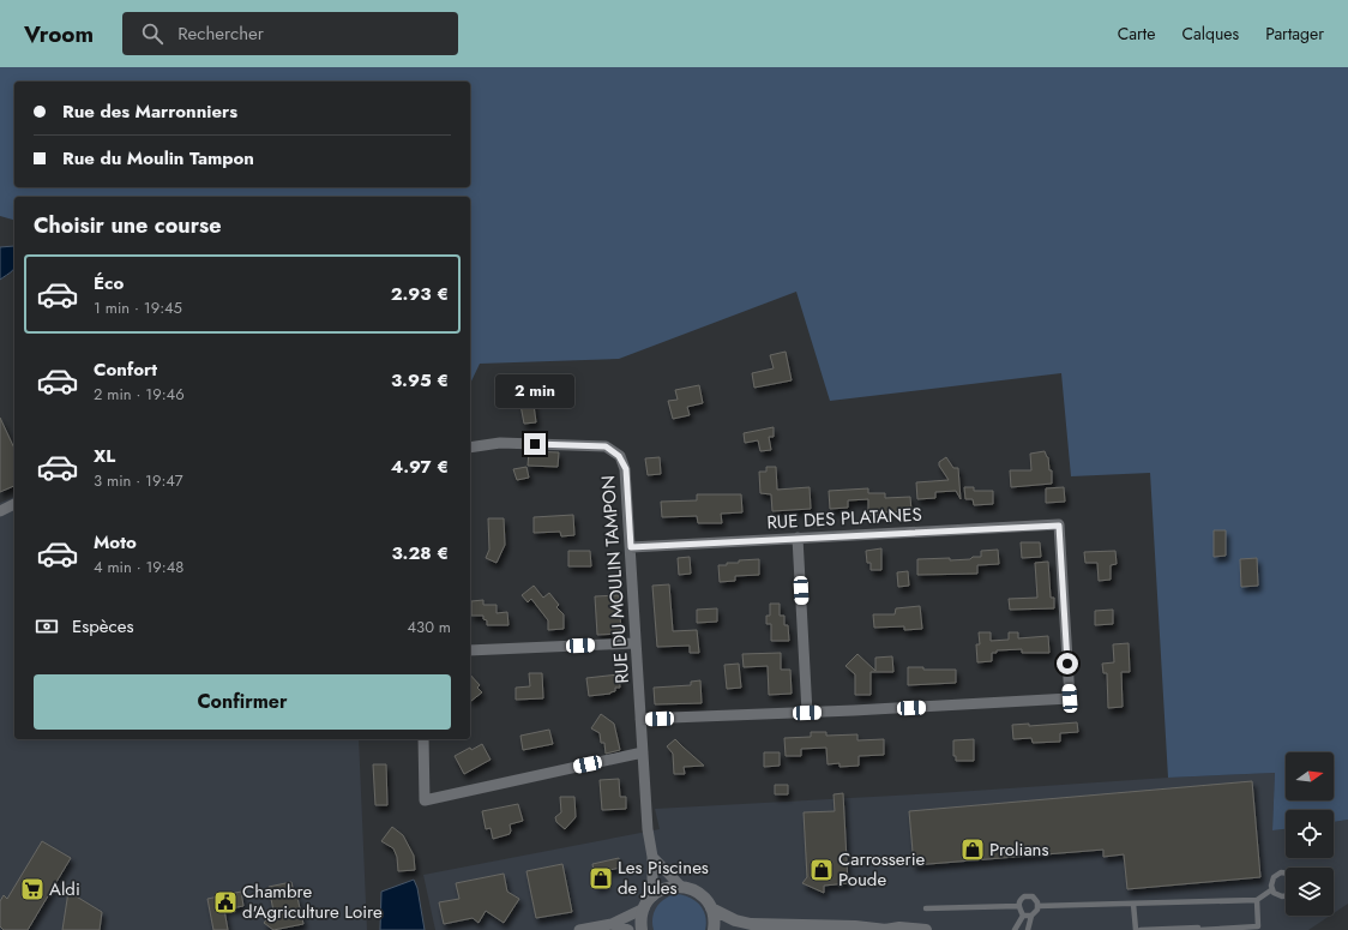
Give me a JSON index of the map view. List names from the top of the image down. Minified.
{"streets":{"street":["RUE DES PLATANES","RUE DU MOULIN TAMPON"]},"crossings":[["RUE DES PLATANES","RUE DU MOULIN TAMPON"]],"places":{"shop":["Prolians","Carrosserie Poude","Les Piscines de Jules"],"supermarket":["Aldi"],"public building":["Chambre d'Agriculture Loire"]},"north":"right","page":{"header":"Vroom","search":"Rechercher","nav":["Carte","Calques","Partager"],"banner":["Rue des Marronniers","Rue du Moulin Tampon"],"heading":"Choisir une course","list":[{"name":"Éco","note":"1 min · 19:45","value":"2.93 €"},{"name":"Confort","note":"2 min · 19:46","value":"3.95 €"},{"name":"XL","note":"3 min · 19:47","value":"4.97 €"},{"name":"Moto","note":"4 min · 19:48","value":"3.28 €"}],"bubble":"2 min","pay":["Espèces","430 m"],"buttons":"Confirmer"}}
